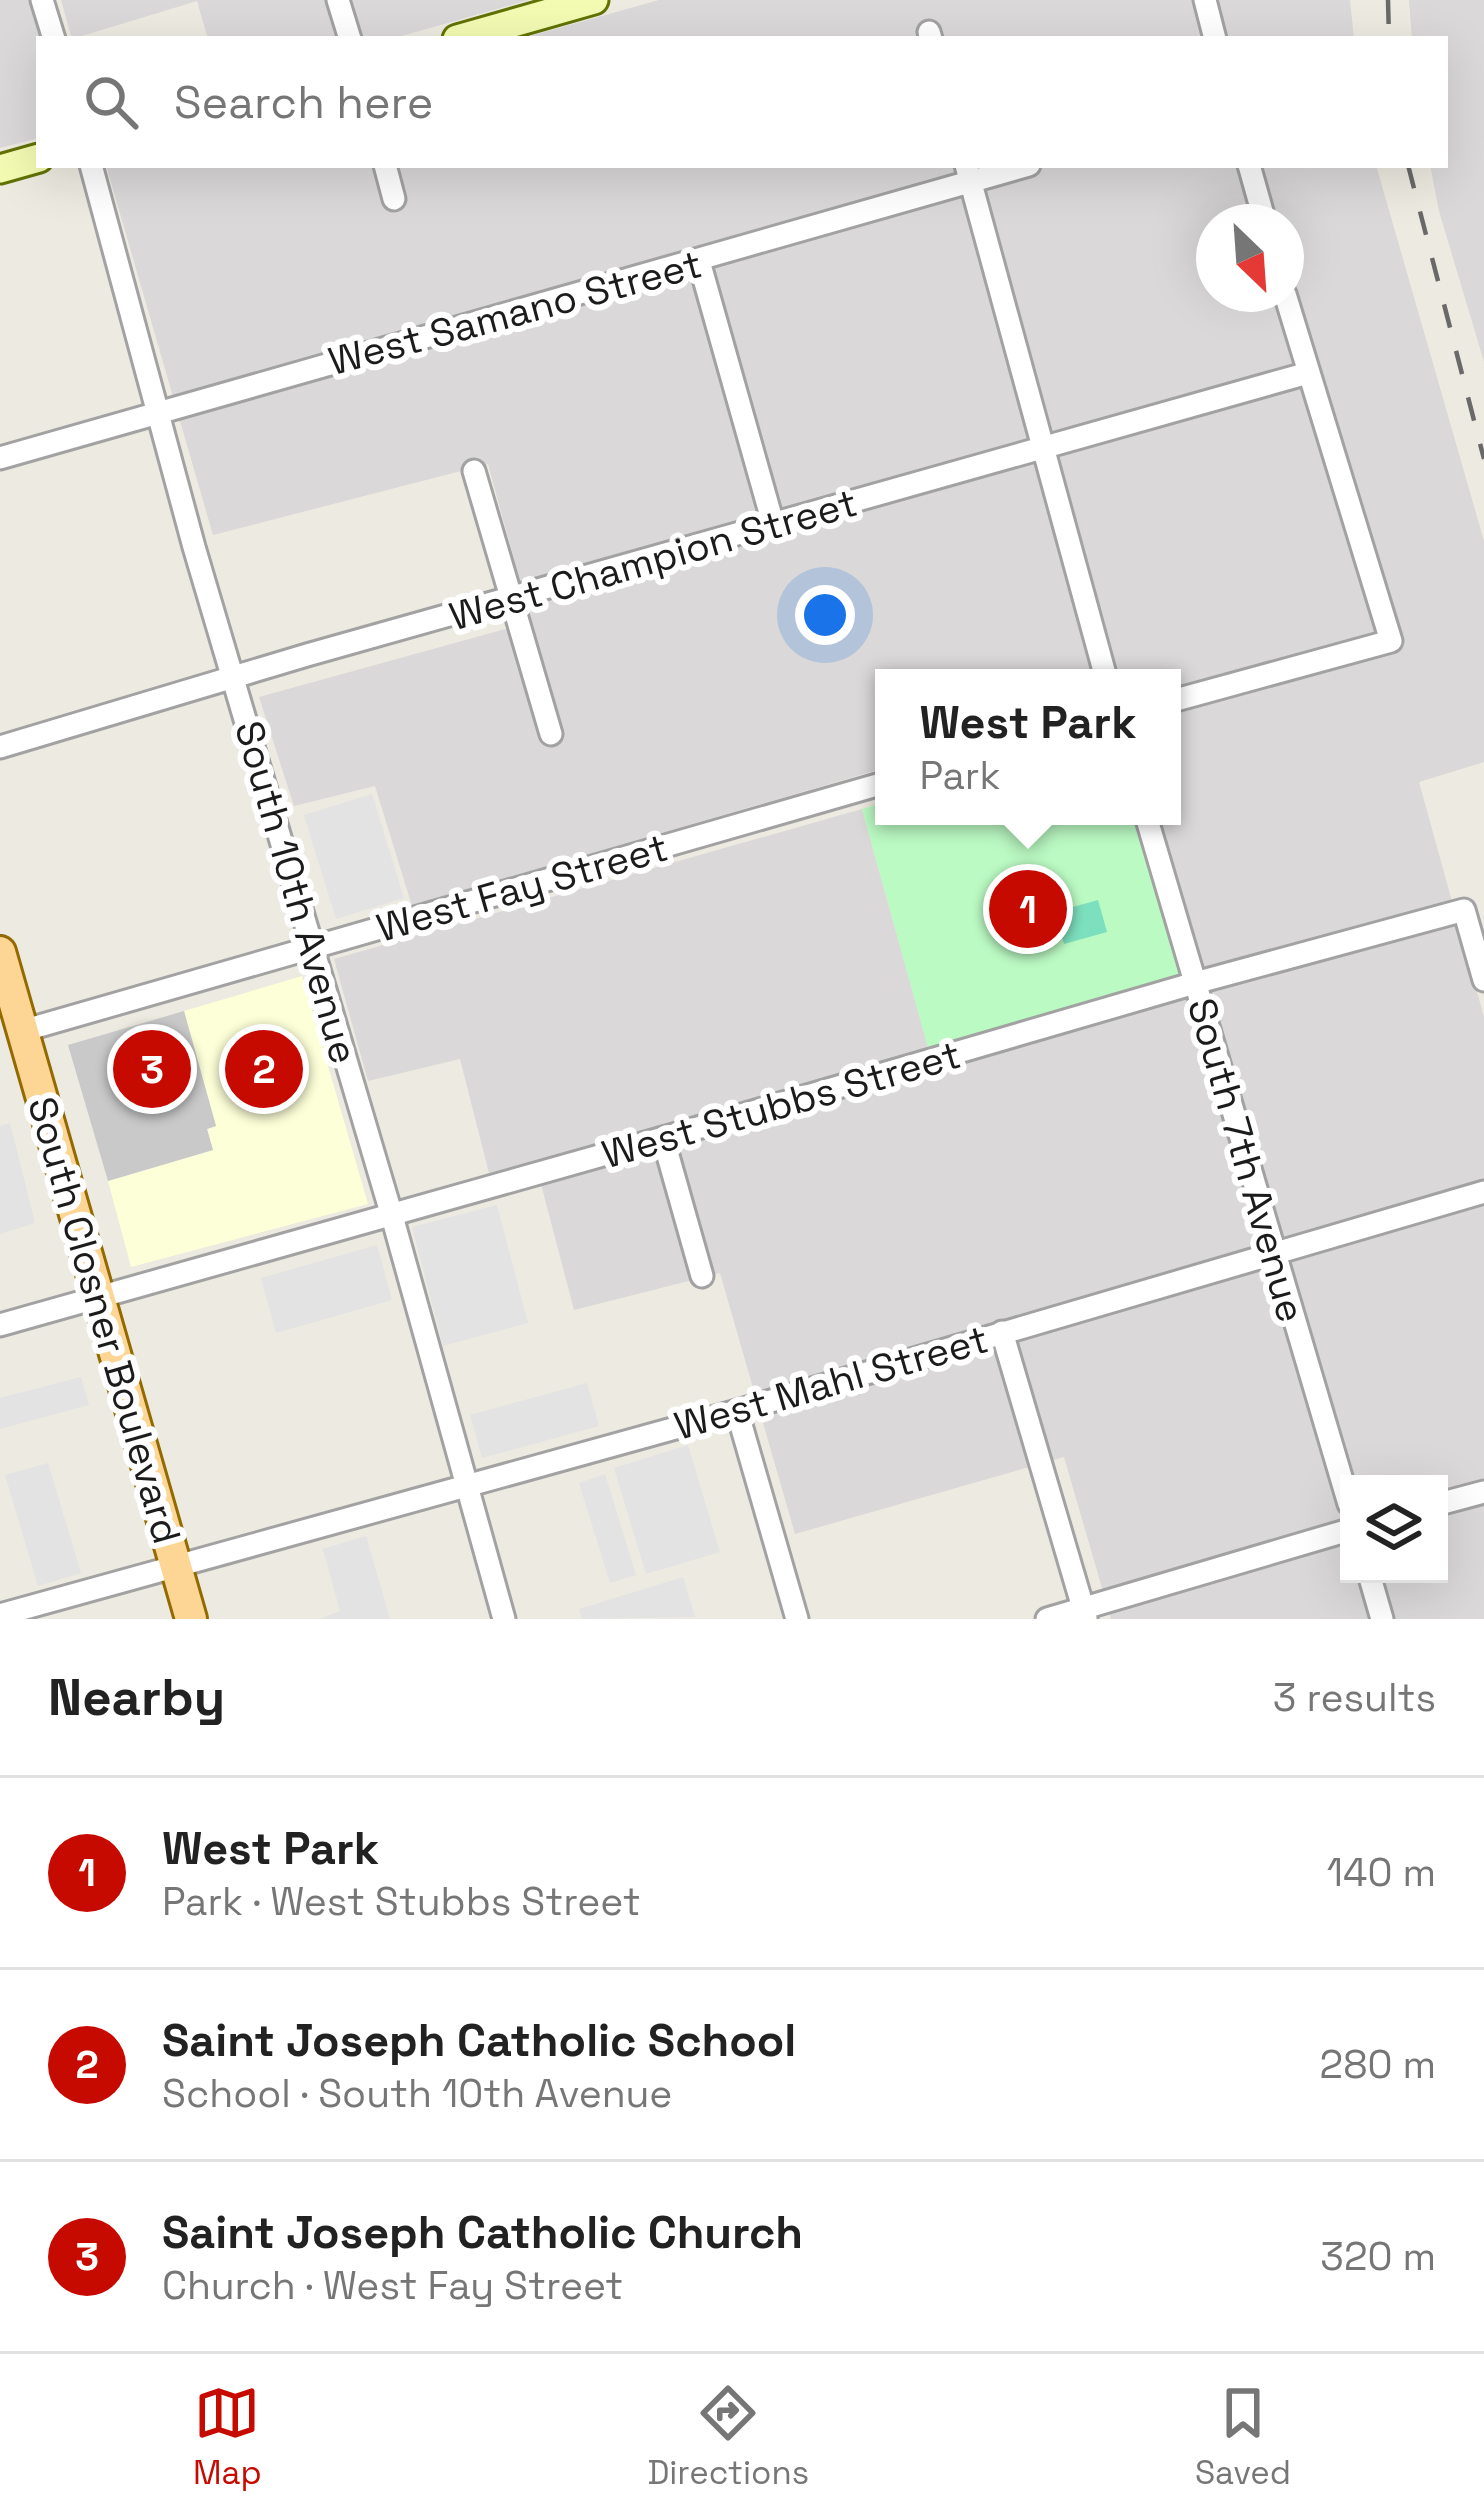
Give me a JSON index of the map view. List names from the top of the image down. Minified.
{"streets":{"main road":["South Closner Boulevard"],"street":["West Samano Street","West Champion Street","West Fay Street","South 10th Avenue","West Stubbs Street","South 7th Avenue","West Mahl Street"]},"crossings":[["West Samano Street","South 10th Avenue"],["West Champion Street","South 10th Avenue"],["West Fay Street","South 10th Avenue"],["West Fay Street","South Closner Boulevard"],["South 10th Avenue","West Stubbs Street"],["South 10th Avenue","West Mahl Street"],["West Stubbs Street","South 7th Avenue"],["West Stubbs Street","South Closner Boulevard"],["South 7th Avenue","West Mahl Street"],["South Closner Boulevard","West Mahl Street"]],"north":"bottom right","page":{"search":"Search here","popup":["West Park","Park"],"pins":["1","2","3"],"heading":["Nearby","3 results"],"list":[{"mark":"1","name":"West Park","note":"Park · West Stubbs Street","value":"140 m"},{"mark":"2","name":"Saint Joseph Catholic School","note":"School · South 10th Avenue","value":"280 m"},{"mark":"3","name":"Saint Joseph Catholic Church","note":"Church · West Fay Street","value":"320 m"}],"nav":["Map","Directions","Saved"]}}
